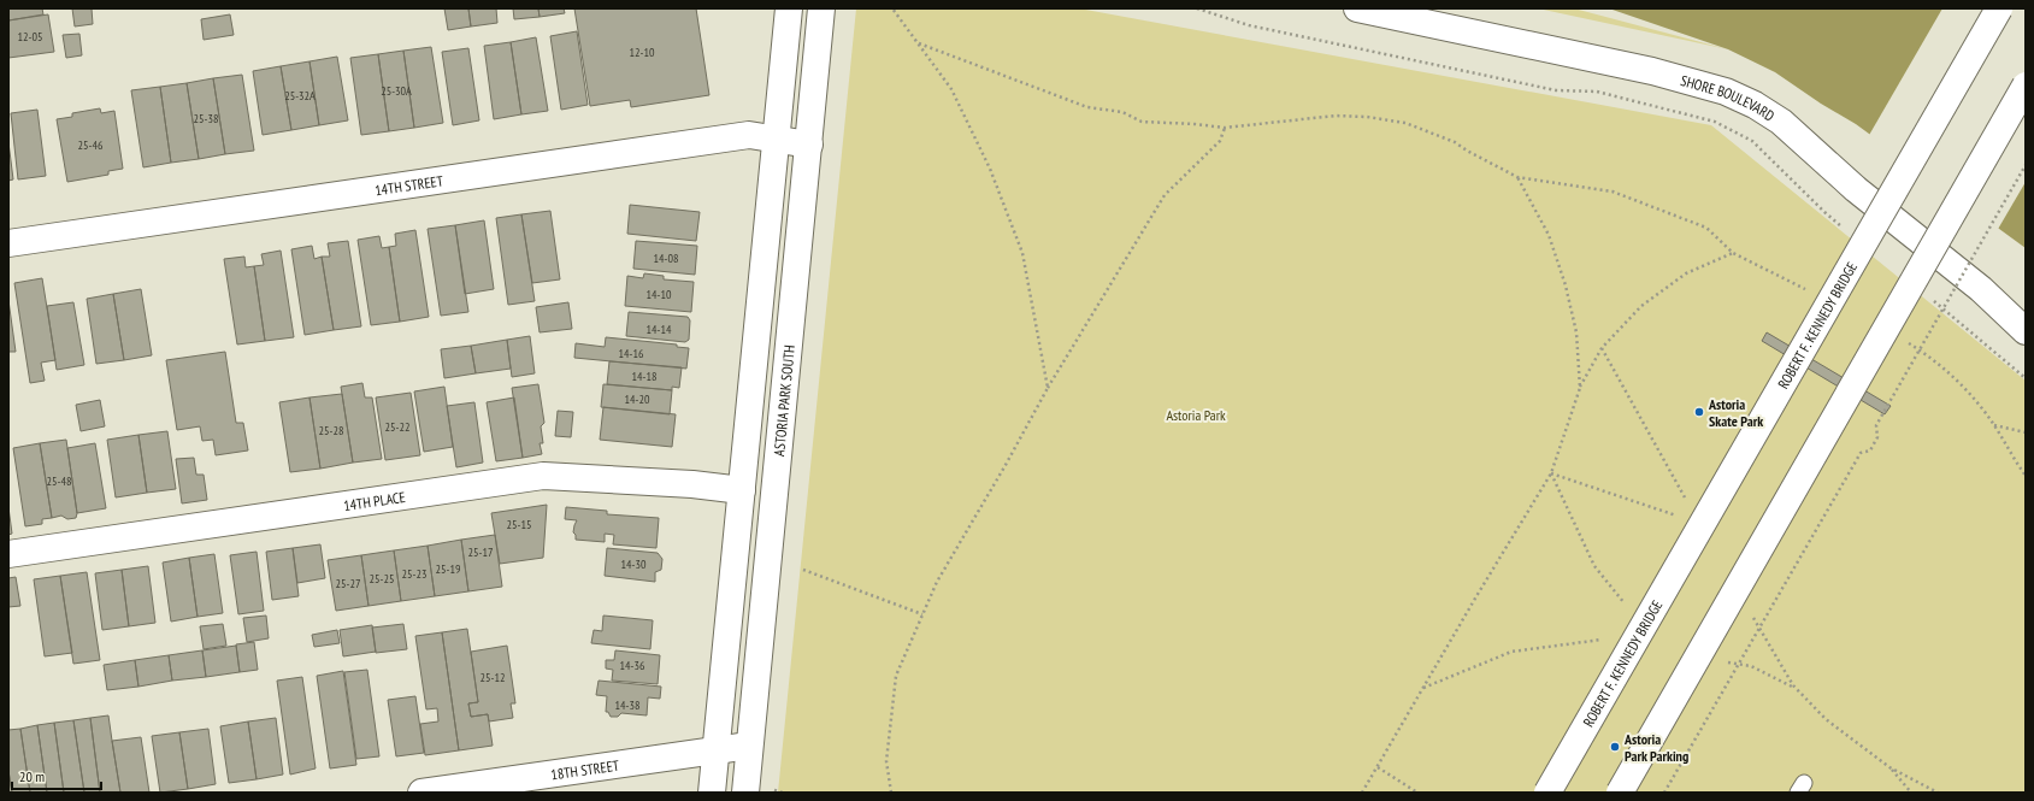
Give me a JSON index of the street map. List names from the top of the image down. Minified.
{"streets":{"main road":["SHORE BOULEVARD","14TH STREET","ROBERT F. KENNEDY BRIDGE","ASTORIA PARK SOUTH","14TH PLACE","18TH STREET"]},"crossings":[["14TH STREET","ASTORIA PARK SOUTH"],["ASTORIA PARK SOUTH","18TH STREET"]],"parks":["Astoria Park"],"places":["Astoria Skate Park","Astoria Park Parking"],"house_numbers":["12-05","12-10","25-30A","25-32A","25-38","25-46","14-08","14-10","14-14","14-16","14-18","14-20","25-22","25-28","25-48","25-15","25-17","14-30","25-19","25-23","25-25","25-27","14-36","25-12","14-38"],"scale_bar":"20 m"}
